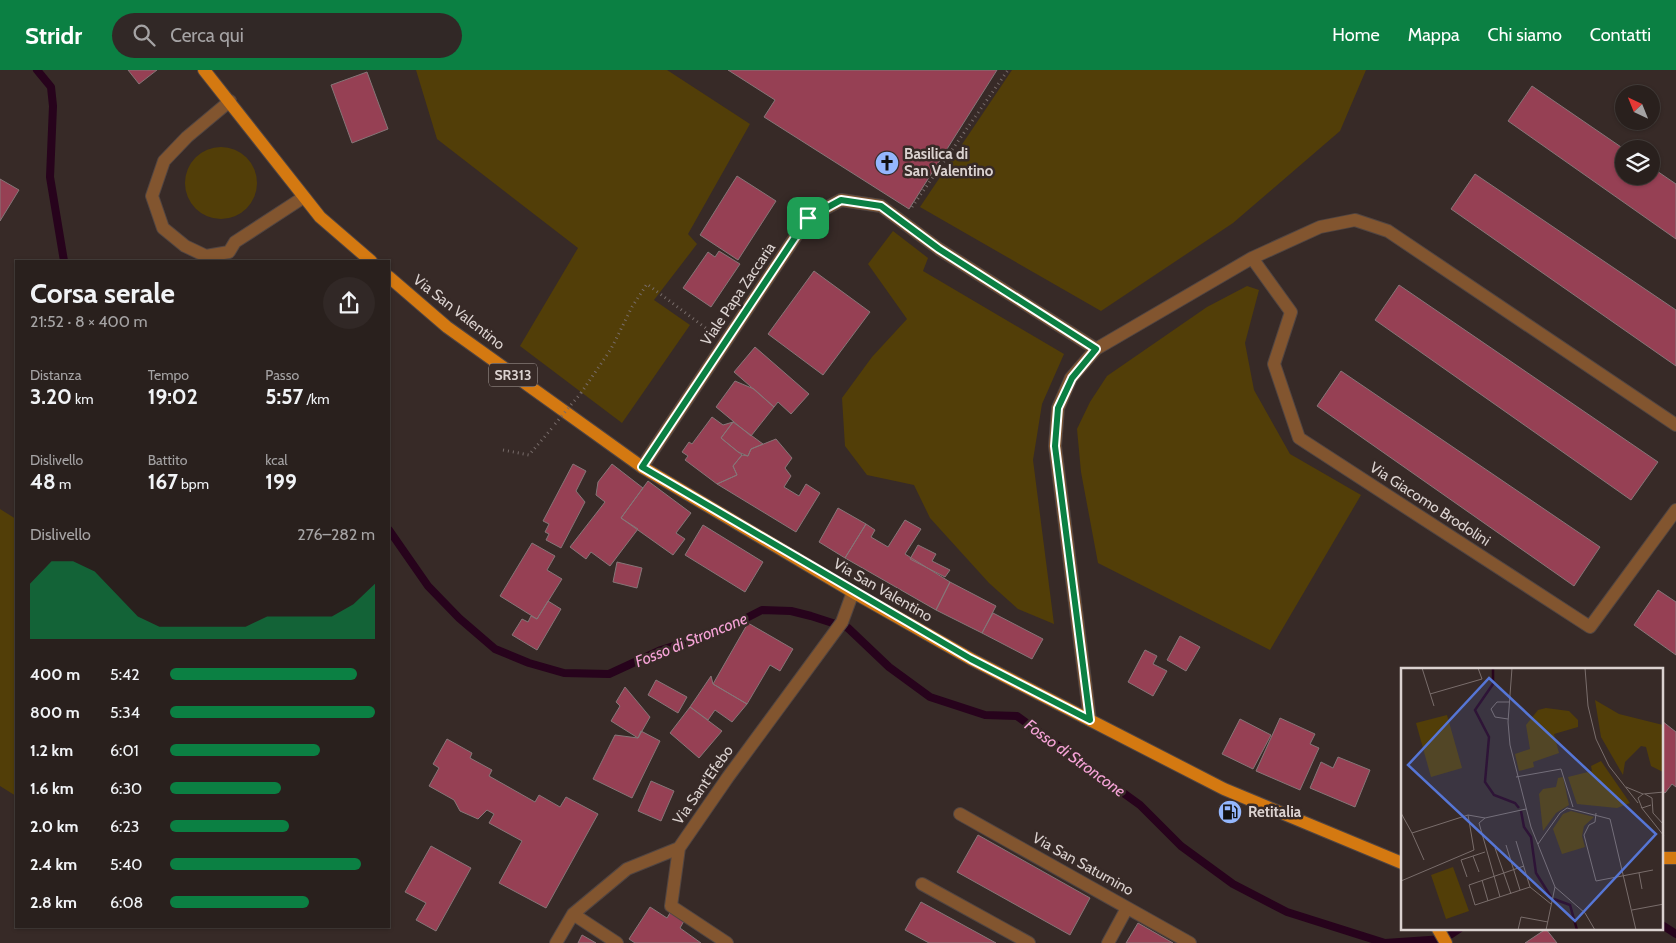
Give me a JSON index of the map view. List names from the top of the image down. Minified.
{"streets":{"main road":["Via San Valentino","SR313"],"street":["Viale Papa Zaccaria","Via Giacomo Brodolini","Via Sant'Efebo","Via San Saturnino"]},"crossings":[["Viale Papa Zaccaria","Via San Valentino"],["Via San Valentino","Via Sant'Efebo"]],"water":["Fosso di Stroncone"],"places":{"church":["Basilica di San Valentino"],"fuel station":["Retitalia"]},"north":"top left","page":{"header":"Stridr","search":"Cerca qui","nav":["Home","Mappa","Chi siamo","Contatti"],"heading":["Corsa serale","21:52 · 8 × 400 m"],"stats":[["Distanza","3.20 km"],["Tempo","19:02"],["Passo","5:57 /km"],["Dislivello","48 m"],["Battito","167 bpm"],["kcal","199"]],"chart":["Dislivello","276–282 m"],"list":[{"name":"400 m","note":"5:42"},{"name":"800 m","note":"5:34"},{"name":"1.2 km","note":"6:01"},{"name":"1.6 km","note":"6:30"},{"name":"2.0 km","note":"6:23"},{"name":"2.4 km","note":"5:40"},{"name":"2.8 km","note":"6:08"}]}}
